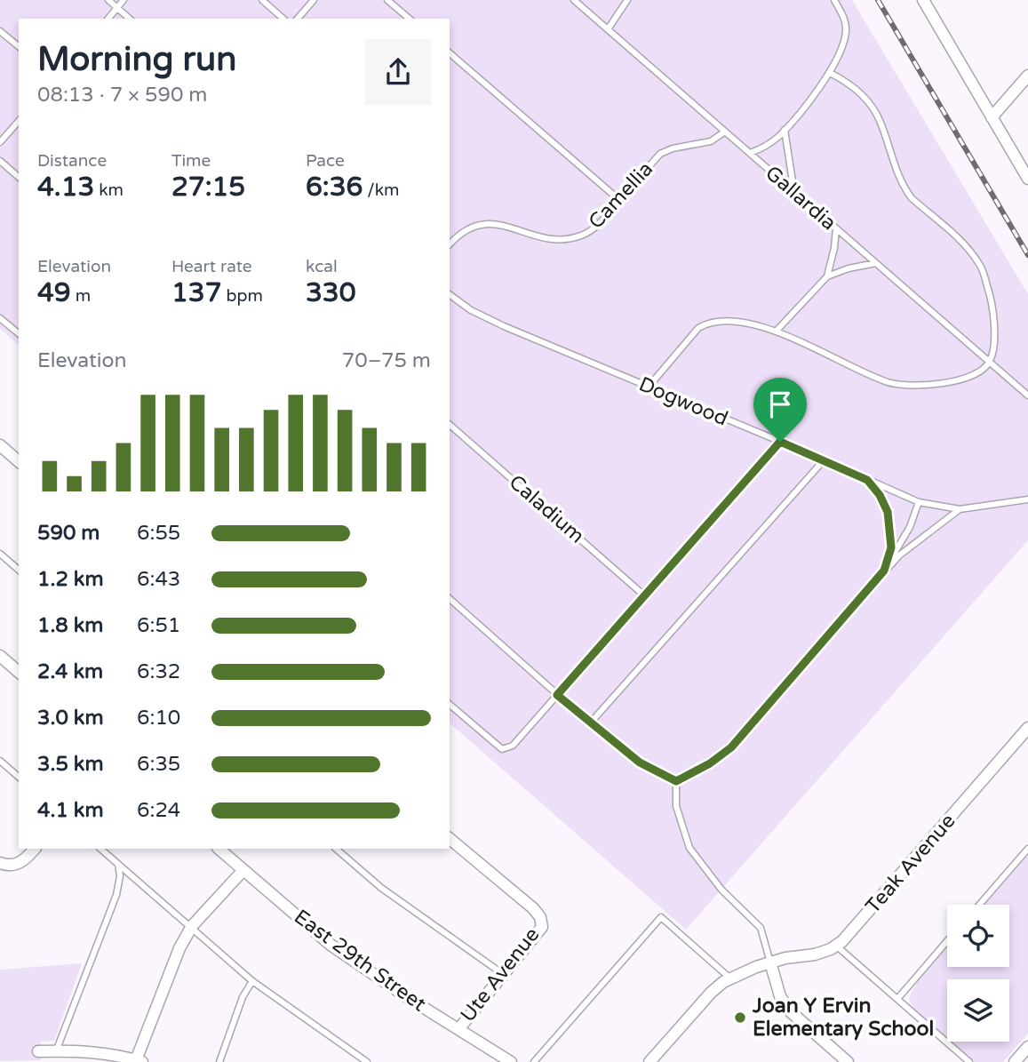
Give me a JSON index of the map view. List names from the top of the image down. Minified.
{"streets":{"street":["Teak Avenue","East 29th Street","Ute Avenue"],"lane":["Camellia","Gallardia","Dogwood","Caladium"]},"crossings":[["Camellia","Gallardia"],["East 29th Street","Ute Avenue"]],"places":["Joan Y Ervin Elementary School"],"page":{"heading":["Morning run","08:13 · 7 × 590 m"],"stats":[["Distance","4.13 km"],["Time","27:15"],["Pace","6:36 /km"],["Elevation","49 m"],["Heart rate","137 bpm"],["kcal","330"]],"chart":["Elevation","70–75 m"],"list":[{"name":"590 m","note":"6:55"},{"name":"1.2 km","note":"6:43"},{"name":"1.8 km","note":"6:51"},{"name":"2.4 km","note":"6:32"},{"name":"3.0 km","note":"6:10"},{"name":"3.5 km","note":"6:35"},{"name":"4.1 km","note":"6:24"}]}}
